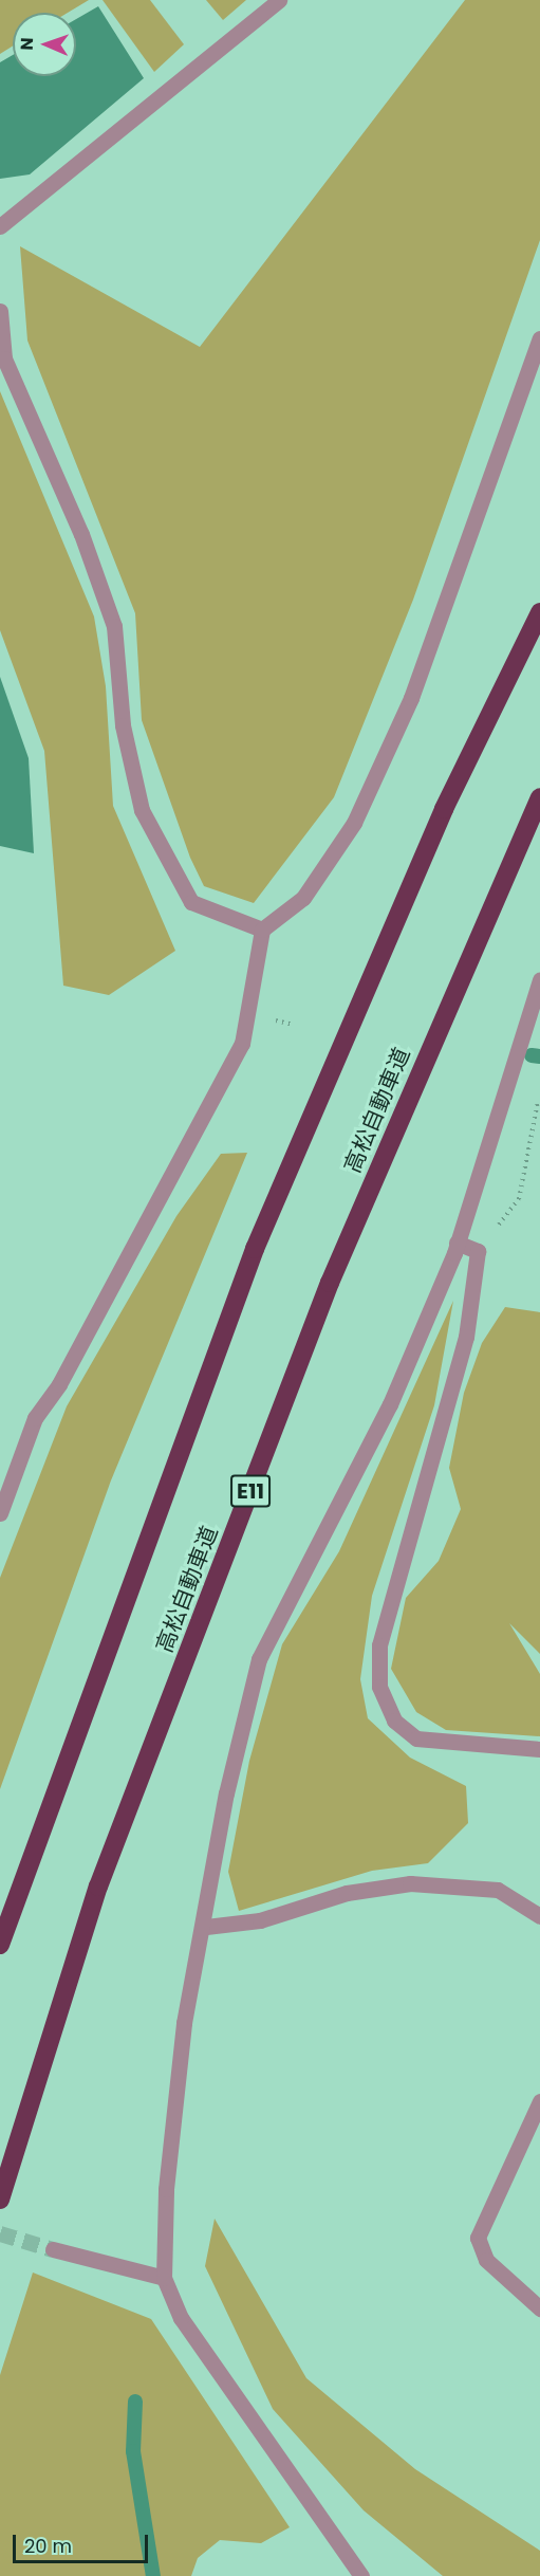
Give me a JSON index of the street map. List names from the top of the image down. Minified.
{"streets":{"highway":["高松自動車道","E11"]},"scale_bar":"20 m","north":"left"}
